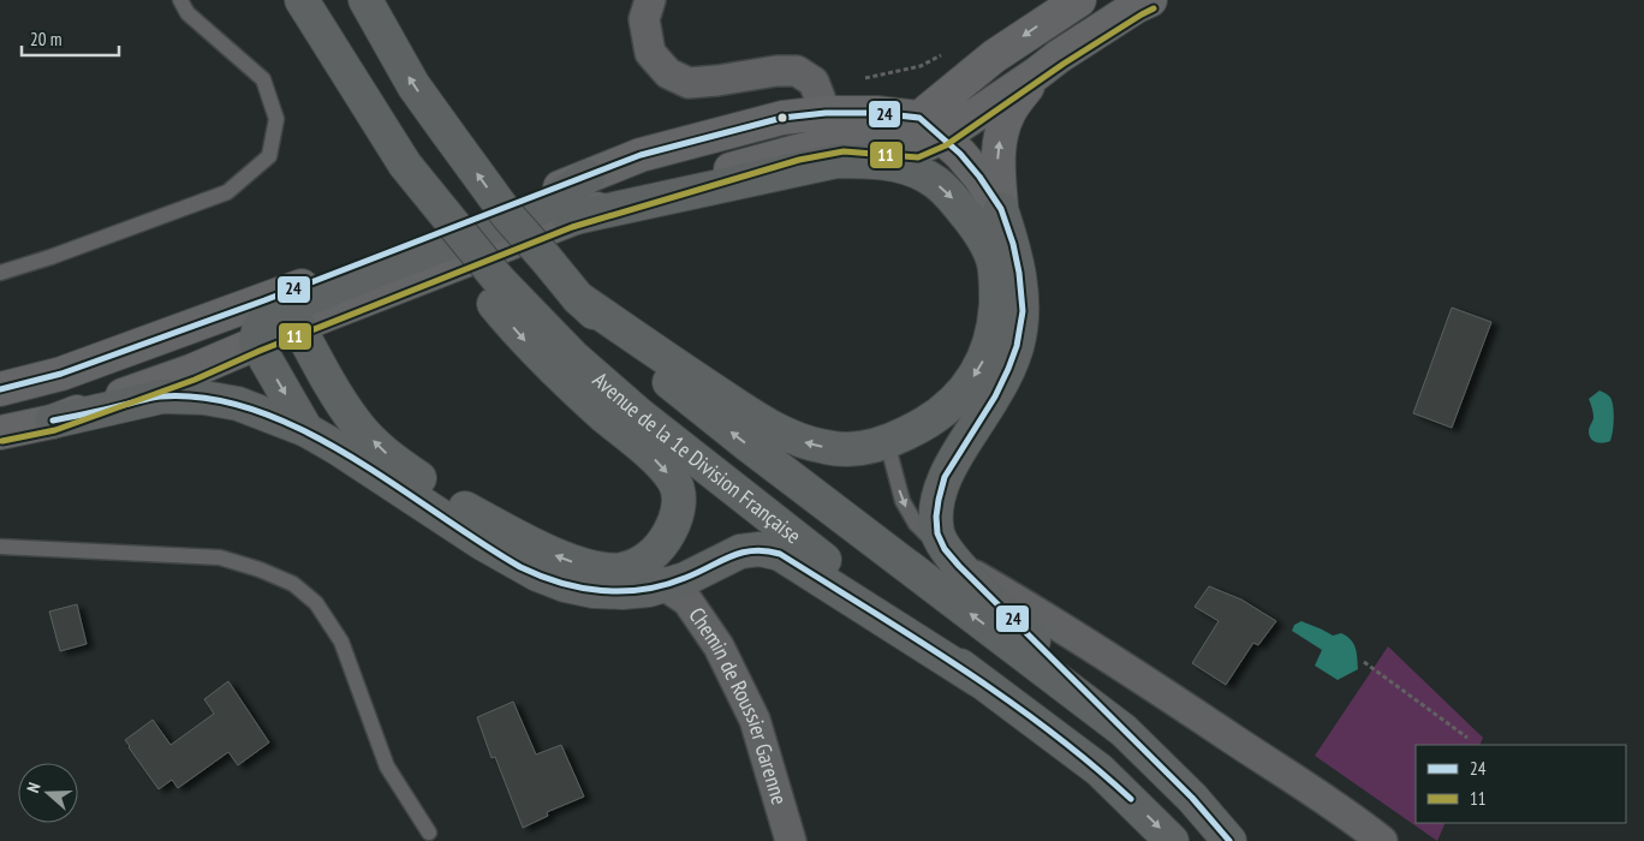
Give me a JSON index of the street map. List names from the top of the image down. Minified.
{"streets":{"highway":["Avenue de la 1e Division Française"],"street":["Chemin de Roussier Garenne"]},"lines":["transit line 11","transit line 24"],"legend":["24","11"],"scale_bar":"20 m","north":"left"}
